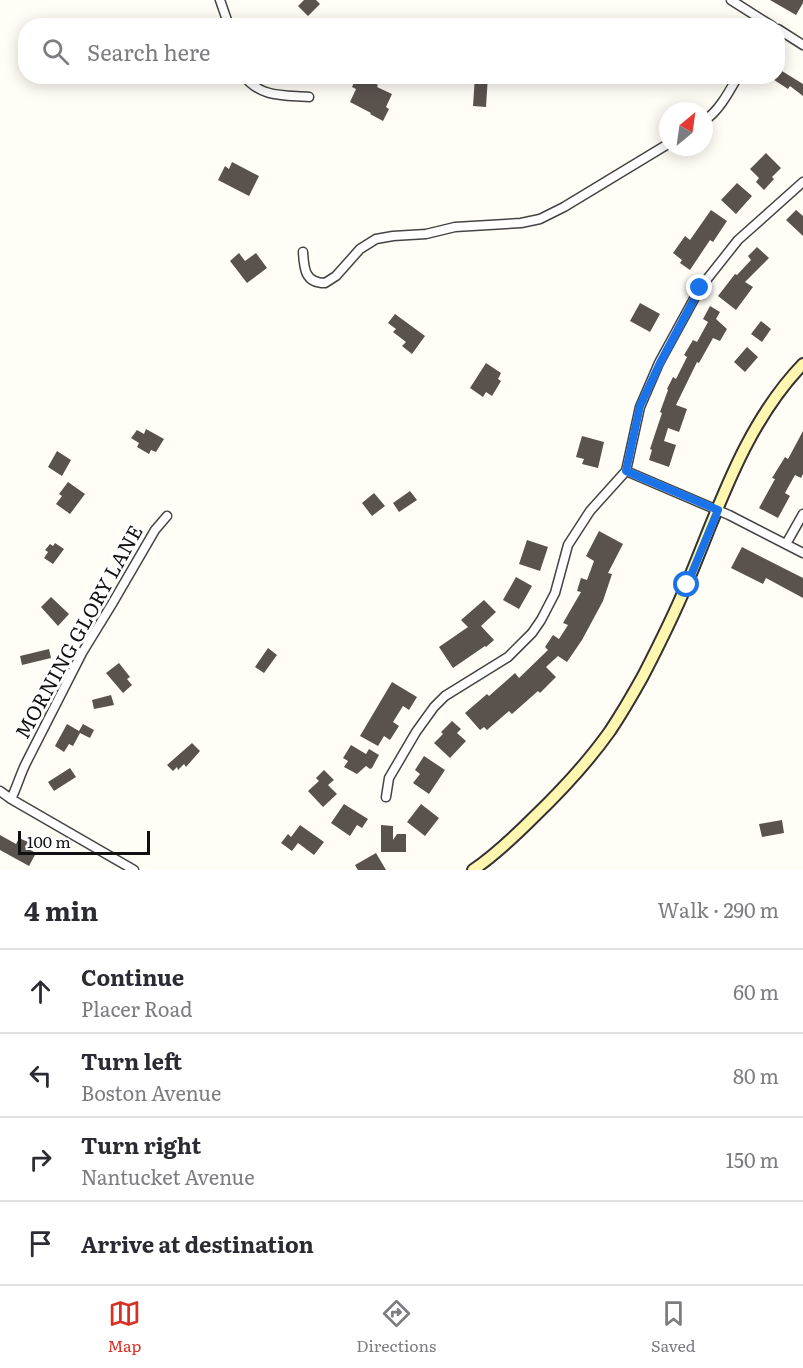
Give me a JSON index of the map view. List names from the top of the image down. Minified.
{"streets":{"street":["MORNING GLORY LANE"]},"scale_bar":"100 m","north":"top right","page":{"search":"Search here","scale":"100 m","heading":["4 min","Walk · 290 m"],"list":[["Continue","Placer Road","60 m"],["Turn left","Boston Avenue","80 m"],["Turn right","Nantucket Avenue","150 m"],"Arrive at destination"],"nav":["Map","Directions","Saved"]}}
